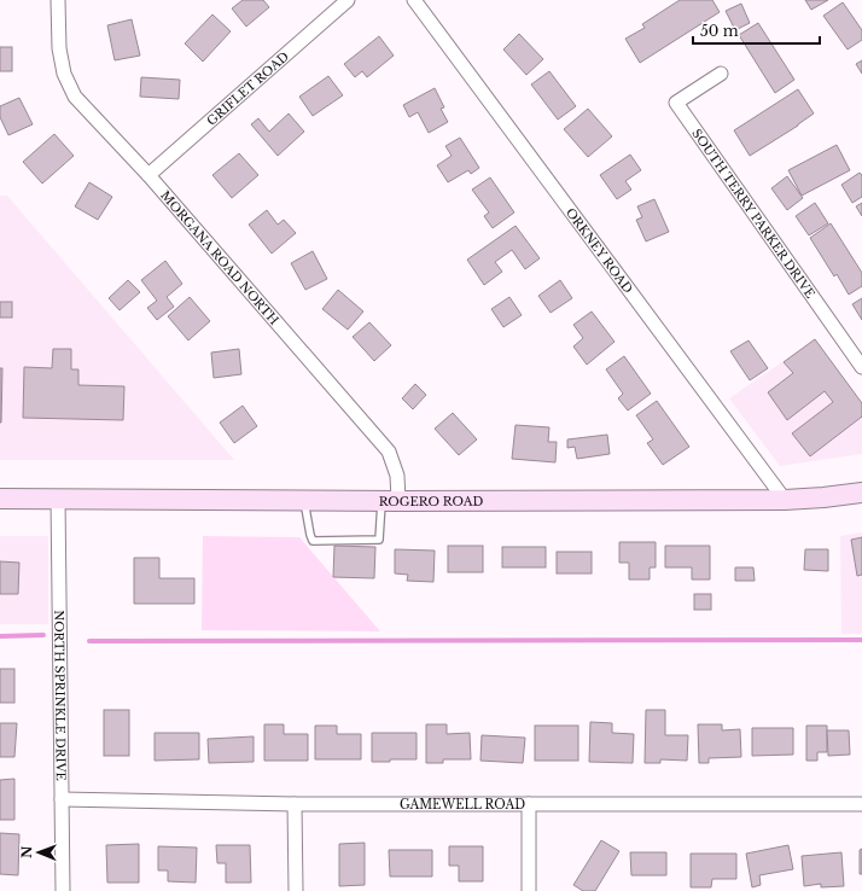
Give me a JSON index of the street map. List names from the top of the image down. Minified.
{"streets":{"main road":["ROGERO ROAD"],"street":["GRIFLET ROAD","SOUTH TERRY PARKER DRIVE","ORKNEY ROAD","MORGANA ROAD NORTH","NORTH SPRINKLE DRIVE","GAMEWELL ROAD"]},"crossings":[["GRIFLET ROAD","MORGANA ROAD NORTH"],["ORKNEY ROAD","ROGERO ROAD"],["MORGANA ROAD NORTH","ROGERO ROAD"],["ROGERO ROAD","NORTH SPRINKLE DRIVE"],["NORTH SPRINKLE DRIVE","GAMEWELL ROAD"]],"scale_bar":"50 m","north":"left"}
